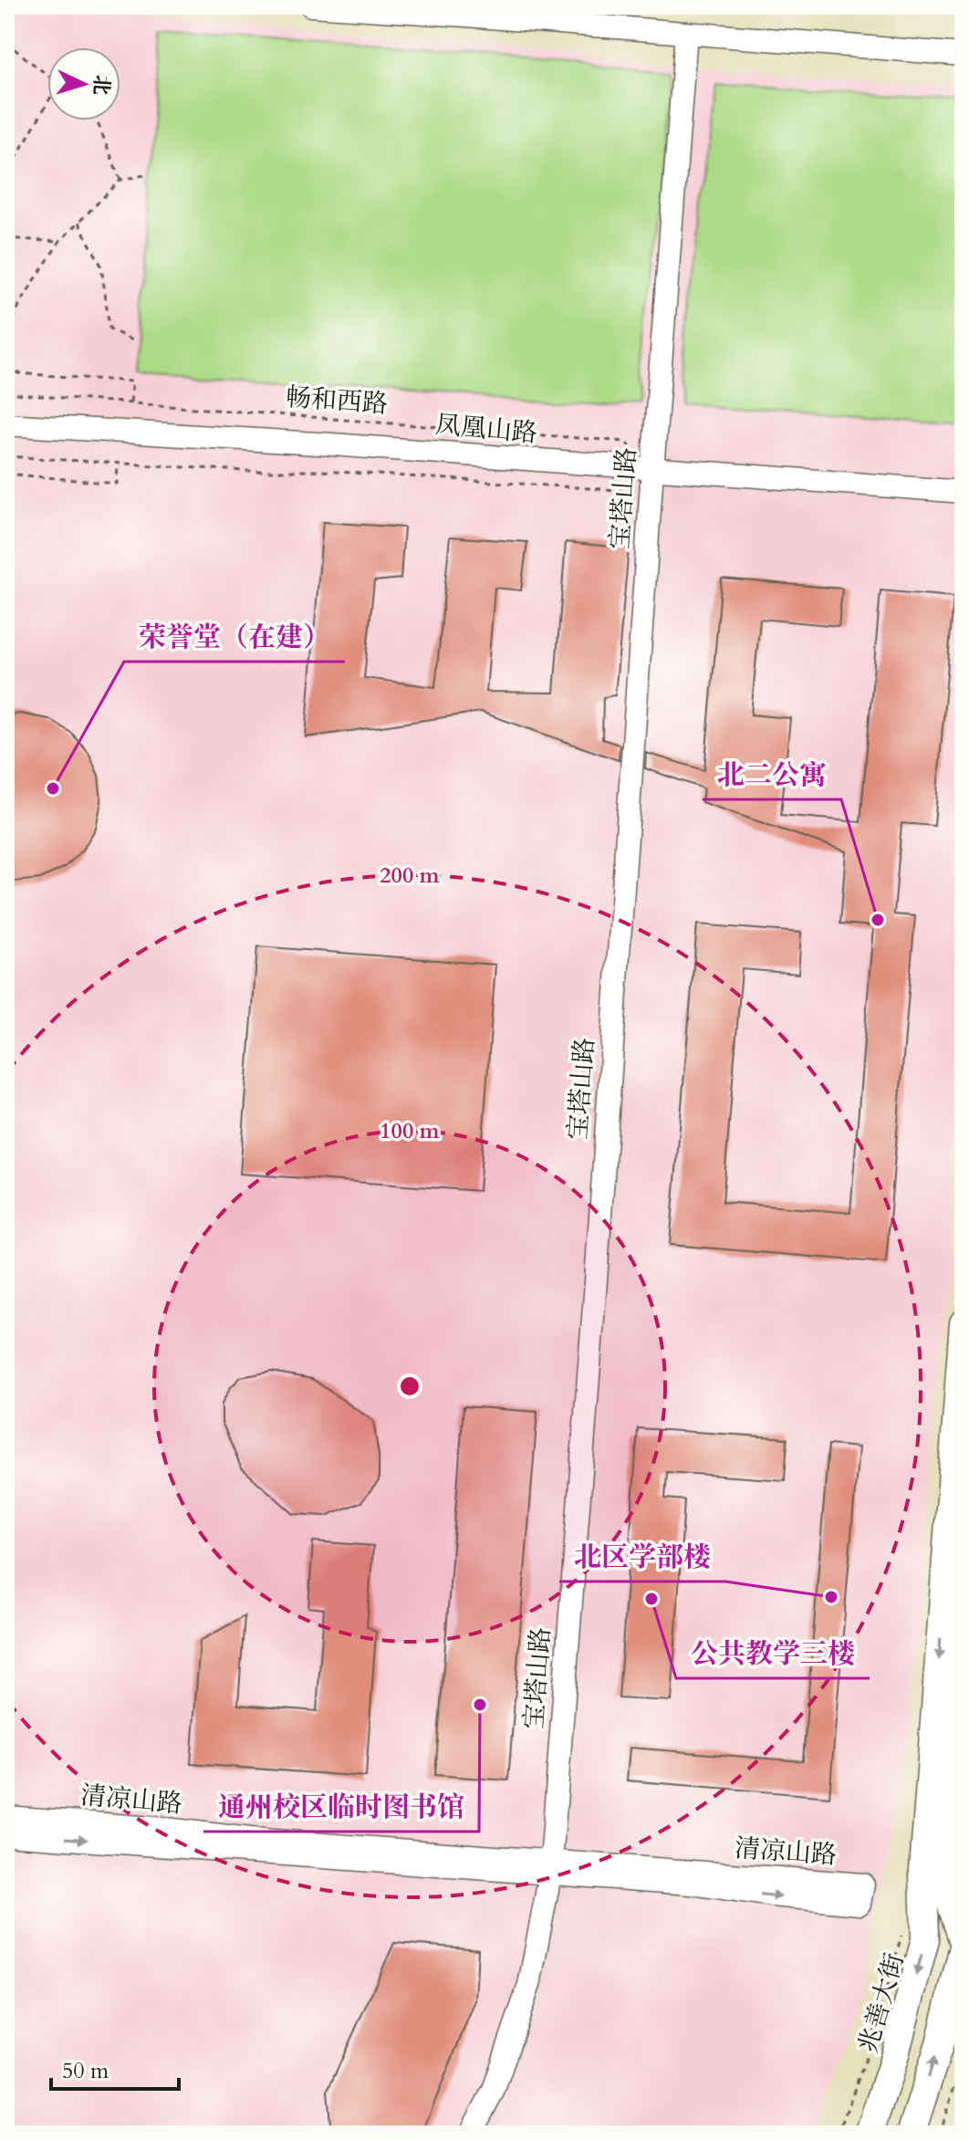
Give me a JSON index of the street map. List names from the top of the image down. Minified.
{"streets":{"main road":["兆善大街"],"street":["凤凰山路","宝塔山路","清凉山路"],"path":["畅和西路"]},"crossings":[["畅和西路","凤凰山路"],["畅和西路","宝塔山路"],["凤凰山路","宝塔山路"],["宝塔山路","清凉山路"]],"places":["荣誉堂（在建）","北二公寓","北区学部楼","公共教学三楼","通州校区临时图书馆"],"scale_bar":"50 m","north":"right","rings":["200 m","100 m"]}
